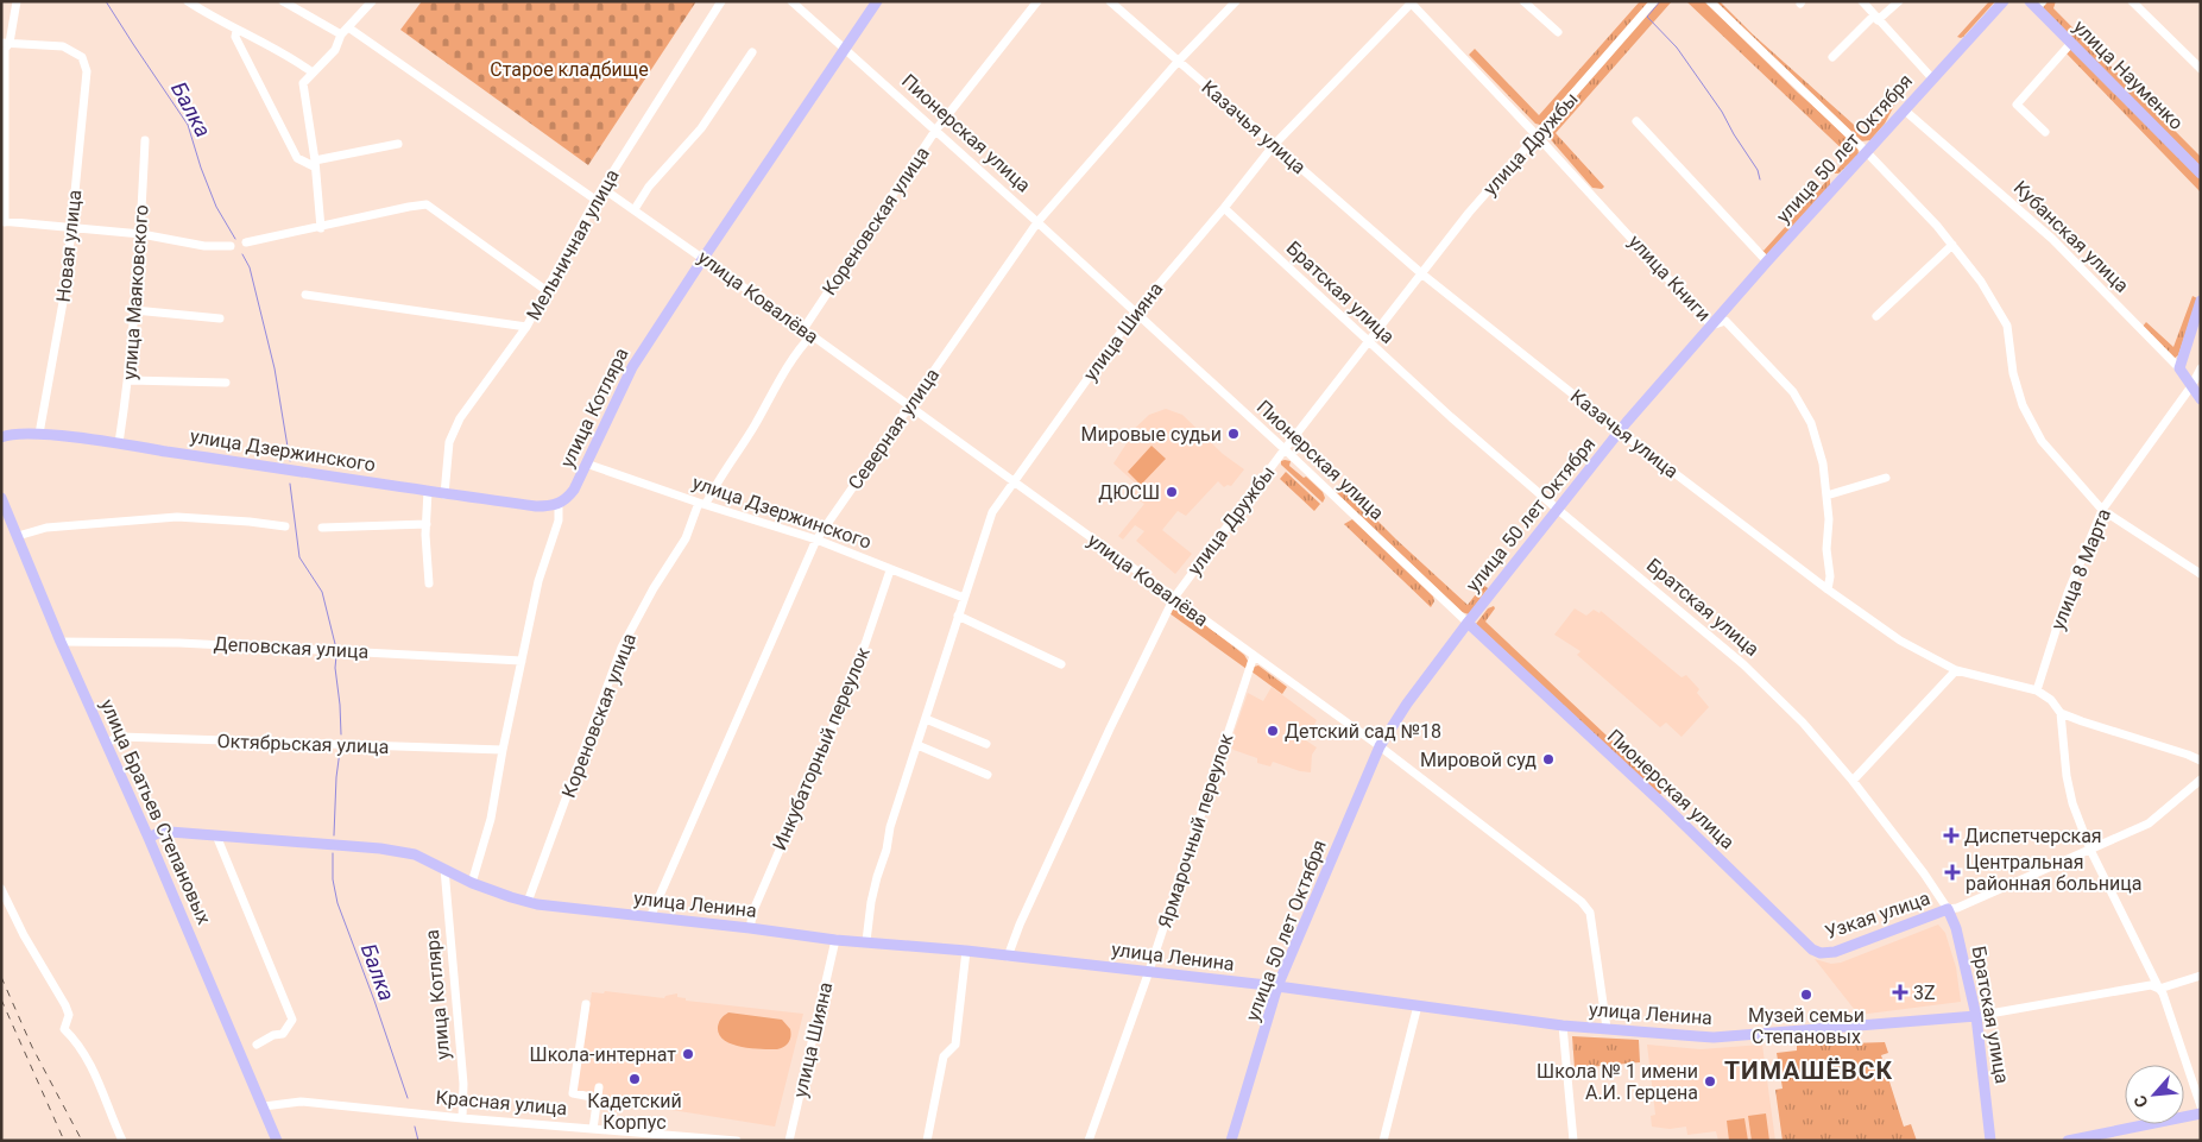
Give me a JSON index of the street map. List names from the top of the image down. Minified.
{"streets":{"main road":["улица Науменко","Пионерская улица","улица 50 лет Октября","Кубанская улица","Братская улица","улица Котляра","улица Дзержинского","улица Братьев Степановых","улица Ленина","Узкая улица"],"street":["Казачья улица","улица Дружбы","Кореновская улица","Мельничная улица","Новая улица","улица Книги","улица Маяковского","улица Ковалёва","улица Шияна","Северная улица","улица 8 Марта","Деповская улица","Октябрьская улица","Инкубаторный переулок","Ярмарочный переулок","Красная улица"]},"crossings":[["Казачья улица","улица Дружбы"],["Казачья улица","улица 50 лет Октября"],["Казачья улица","улица Книги"],["Казачья улица","улица Шияна"],["Казачья улица","Северная улица"],["Казачья улица","улица 8 Марта"],["Пионерская улица","улица Дружбы"],["Пионерская улица","улица 50 лет Октября"],["Пионерская улица","Кореновская улица"],["Пионерская улица","улица Шияна"],["Пионерская улица","улица Котляра"],["Пионерская улица","Северная улица"],["Пионерская улица","Узкая улица"],["улица Дружбы","улица Книги"],["улица Дружбы","Братская улица"],["улица Дружбы","улица Ковалёва"],["улица Дружбы","улица Ленина"],["улица 50 лет Октября","Кубанская улица"],["улица 50 лет Октября","улица Книги"],["улица 50 лет Октября","Братская улица"],["улица 50 лет Октября","улица Ковалёва"],["улица 50 лет Октября","улица Ленина"],["Кореновская улица","улица Ковалёва"],["Кореновская улица","улица Дзержинского"],["Кореновская улица","улица Ленина"],["Кубанская улица","улица 8 Марта"],["Мельничная улица","улица Ковалёва"],["Мельничная улица","улица Дзержинского"],["Новая улица","улица Дзержинского"],["улица Книги","улица Шияна"],["улица Маяковского","улица Дзержинского"],["Братская улица","улица Шияна"],["Братская улица","улица Ленина"],["Братская улица","Узкая улица"],["улица Ковалёва","улица Шияна"],["улица Ковалёва","улица Котляра"],["улица Ковалёва","Северная улица"],["улица Ковалёва","Ярмарочный переулок"],["улица Ковалёва","улица Ленина"],["улица Шияна","улица Дзержинского"],["улица Шияна","улица Ленина"],["улица Котляра","улица Дзержинского"],["улица Котляра","улица Ленина"],["улица Котляра","Красная улица"],["Северная улица","улица Дзержинского"],["Северная улица","улица Ленина"],["улица Дзержинского","Инкубаторный переулок"],["Деповская улица","улица Братьев Степановых"],["Октябрьская улица","улица Братьев Степановых"],["Инкубаторный переулок","улица Ленина"],["улица Братьев Степановых","улица Ленина"],["улица Братьев Степановых","Красная улица"],["Ярмарочный переулок","улица Ленина"]],"districts":["ТИМАШЁВСК"],"water":["Балка"],"parks":["Старое кладбище"],"places":{"other":["Мировые судьи","ДЮСШ","Детский сад №18","Мировой суд","Музей семьи Степановых","Школа-интернат","Кадетский Корпус","Школа № 1 имени А.И. Герцена"],"health":["Диспетчерская","Центральная районная больница","3Z"]},"north":"bottom left"}
